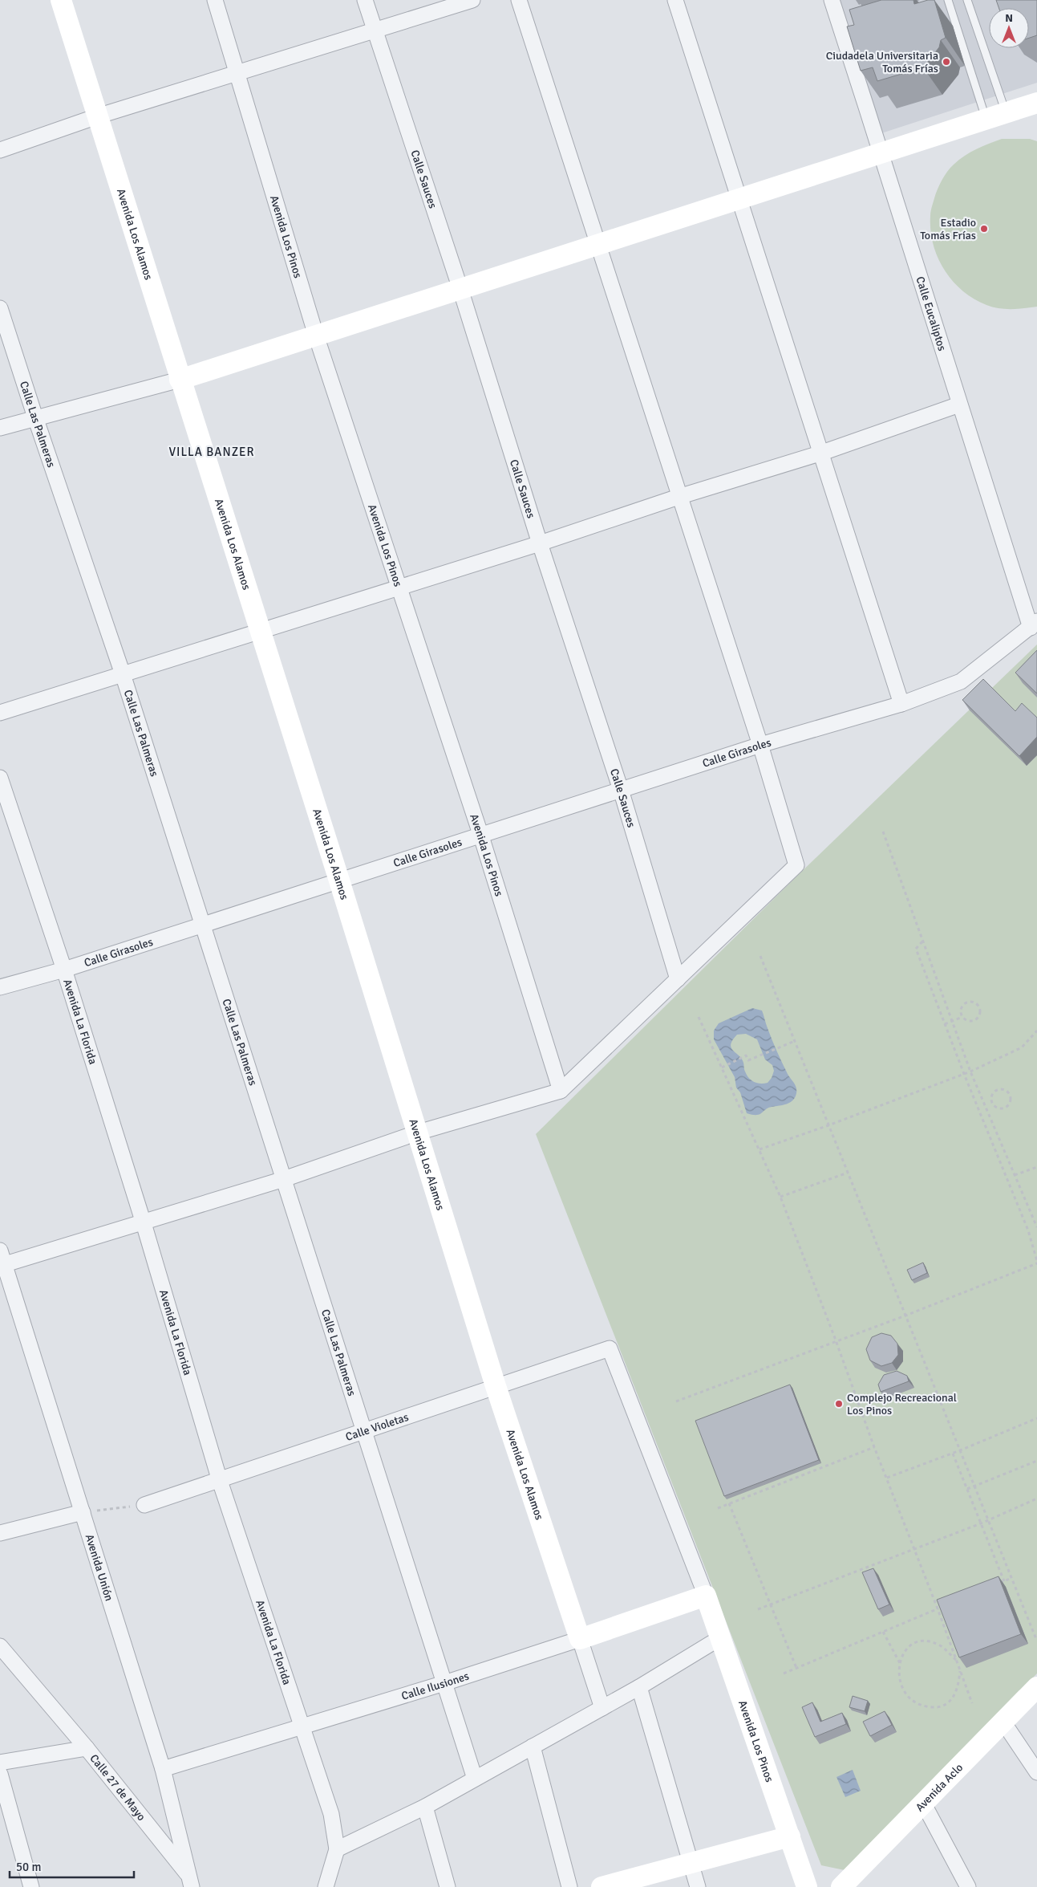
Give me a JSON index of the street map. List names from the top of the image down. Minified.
{"streets":{"street":["Calle Sauces","Avenida Los Alamos","Avenida Los Pinos","Calle Eucaliptos","Calle Las Palmeras","Calle Girasoles","Avenida La Florida","Calle Violetas","Avenida Unión","Calle Ilusiones","Calle 27 de Mayo","Avenida Aclo"]},"crossings":[["Calle Sauces","Calle Girasoles"],["Avenida Los Alamos","Calle Girasoles"],["Avenida Los Alamos","Calle Violetas"],["Avenida Los Alamos","Calle Ilusiones"],["Avenida Los Pinos","Calle Girasoles"],["Avenida Los Pinos","Calle Violetas"],["Avenida Los Pinos","Calle Ilusiones"],["Calle Eucaliptos","Calle Girasoles"],["Calle Las Palmeras","Calle Girasoles"],["Calle Las Palmeras","Calle Violetas"],["Calle Las Palmeras","Calle Ilusiones"],["Calle Girasoles","Avenida La Florida"],["Avenida La Florida","Calle Violetas"],["Avenida La Florida","Calle Ilusiones"],["Calle Violetas","Calle Ilusiones"],["Avenida Unión","Calle Ilusiones"],["Avenida Unión","Calle 27 de Mayo"]],"districts":["VILLA BANZER"],"places":["Ciudadela Universitaria Tomás Frías","Estadio Tomás Frías","Complejo Recreacional Los Pinos"],"scale_bar":"50 m","north":"top"}
